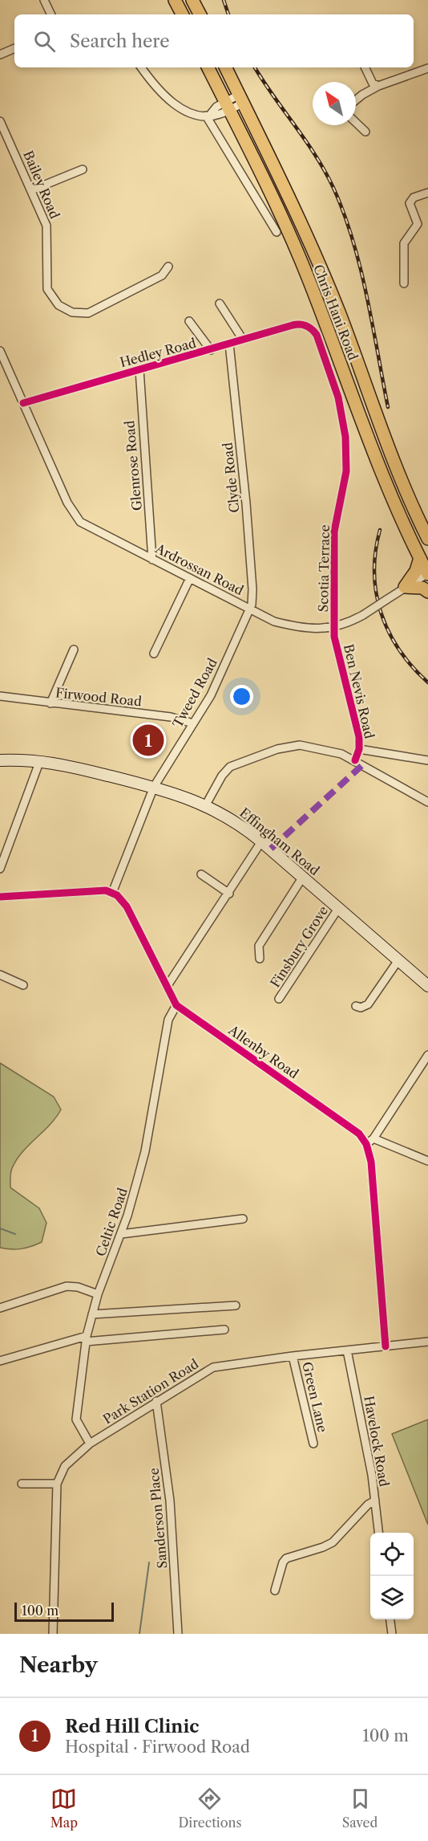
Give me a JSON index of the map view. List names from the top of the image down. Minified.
{"streets":{"main road":["Chris Hani Road"],"street":["Bailey Road","Hedley Road","Glenrose Road","Clyde Road","Scotia Terrace","Ardrossan Road","Ben Nevis Road","Tweed Road","Firwood Road","Effingham Road","Finsbury Grove","Allenby Road","Celtic Road","Park Station Road","Green Lane","Havelock Road","Sanderson Place"]},"crossings":[["Chris Hani Road","Ardrossan Road"],["Hedley Road","Glenrose Road"],["Hedley Road","Clyde Road"],["Hedley Road","Scotia Terrace"],["Hedley Road","Ardrossan Road"],["Glenrose Road","Ardrossan Road"],["Clyde Road","Ardrossan Road"],["Clyde Road","Tweed Road"],["Scotia Terrace","Ardrossan Road"],["Scotia Terrace","Ben Nevis Road"],["Ardrossan Road","Ben Nevis Road"],["Ardrossan Road","Tweed Road"],["Tweed Road","Firwood Road"],["Tweed Road","Effingham Road"],["Tweed Road","Allenby Road"],["Effingham Road","Finsbury Grove"],["Allenby Road","Celtic Road"],["Allenby Road","Park Station Road"],["Celtic Road","Park Station Road"],["Park Station Road","Green Lane"],["Park Station Road","Havelock Road"],["Park Station Road","Sanderson Place"]],"scale_bar":"100 m","north":"top left","page":{"search":"Search here","pins":"1","scale":"100 m","heading":"Nearby","list":[{"mark":"1","name":"Red Hill Clinic","note":"Hospital · Firwood Road","value":"100 m"}],"nav":["Map","Directions","Saved"]}}
